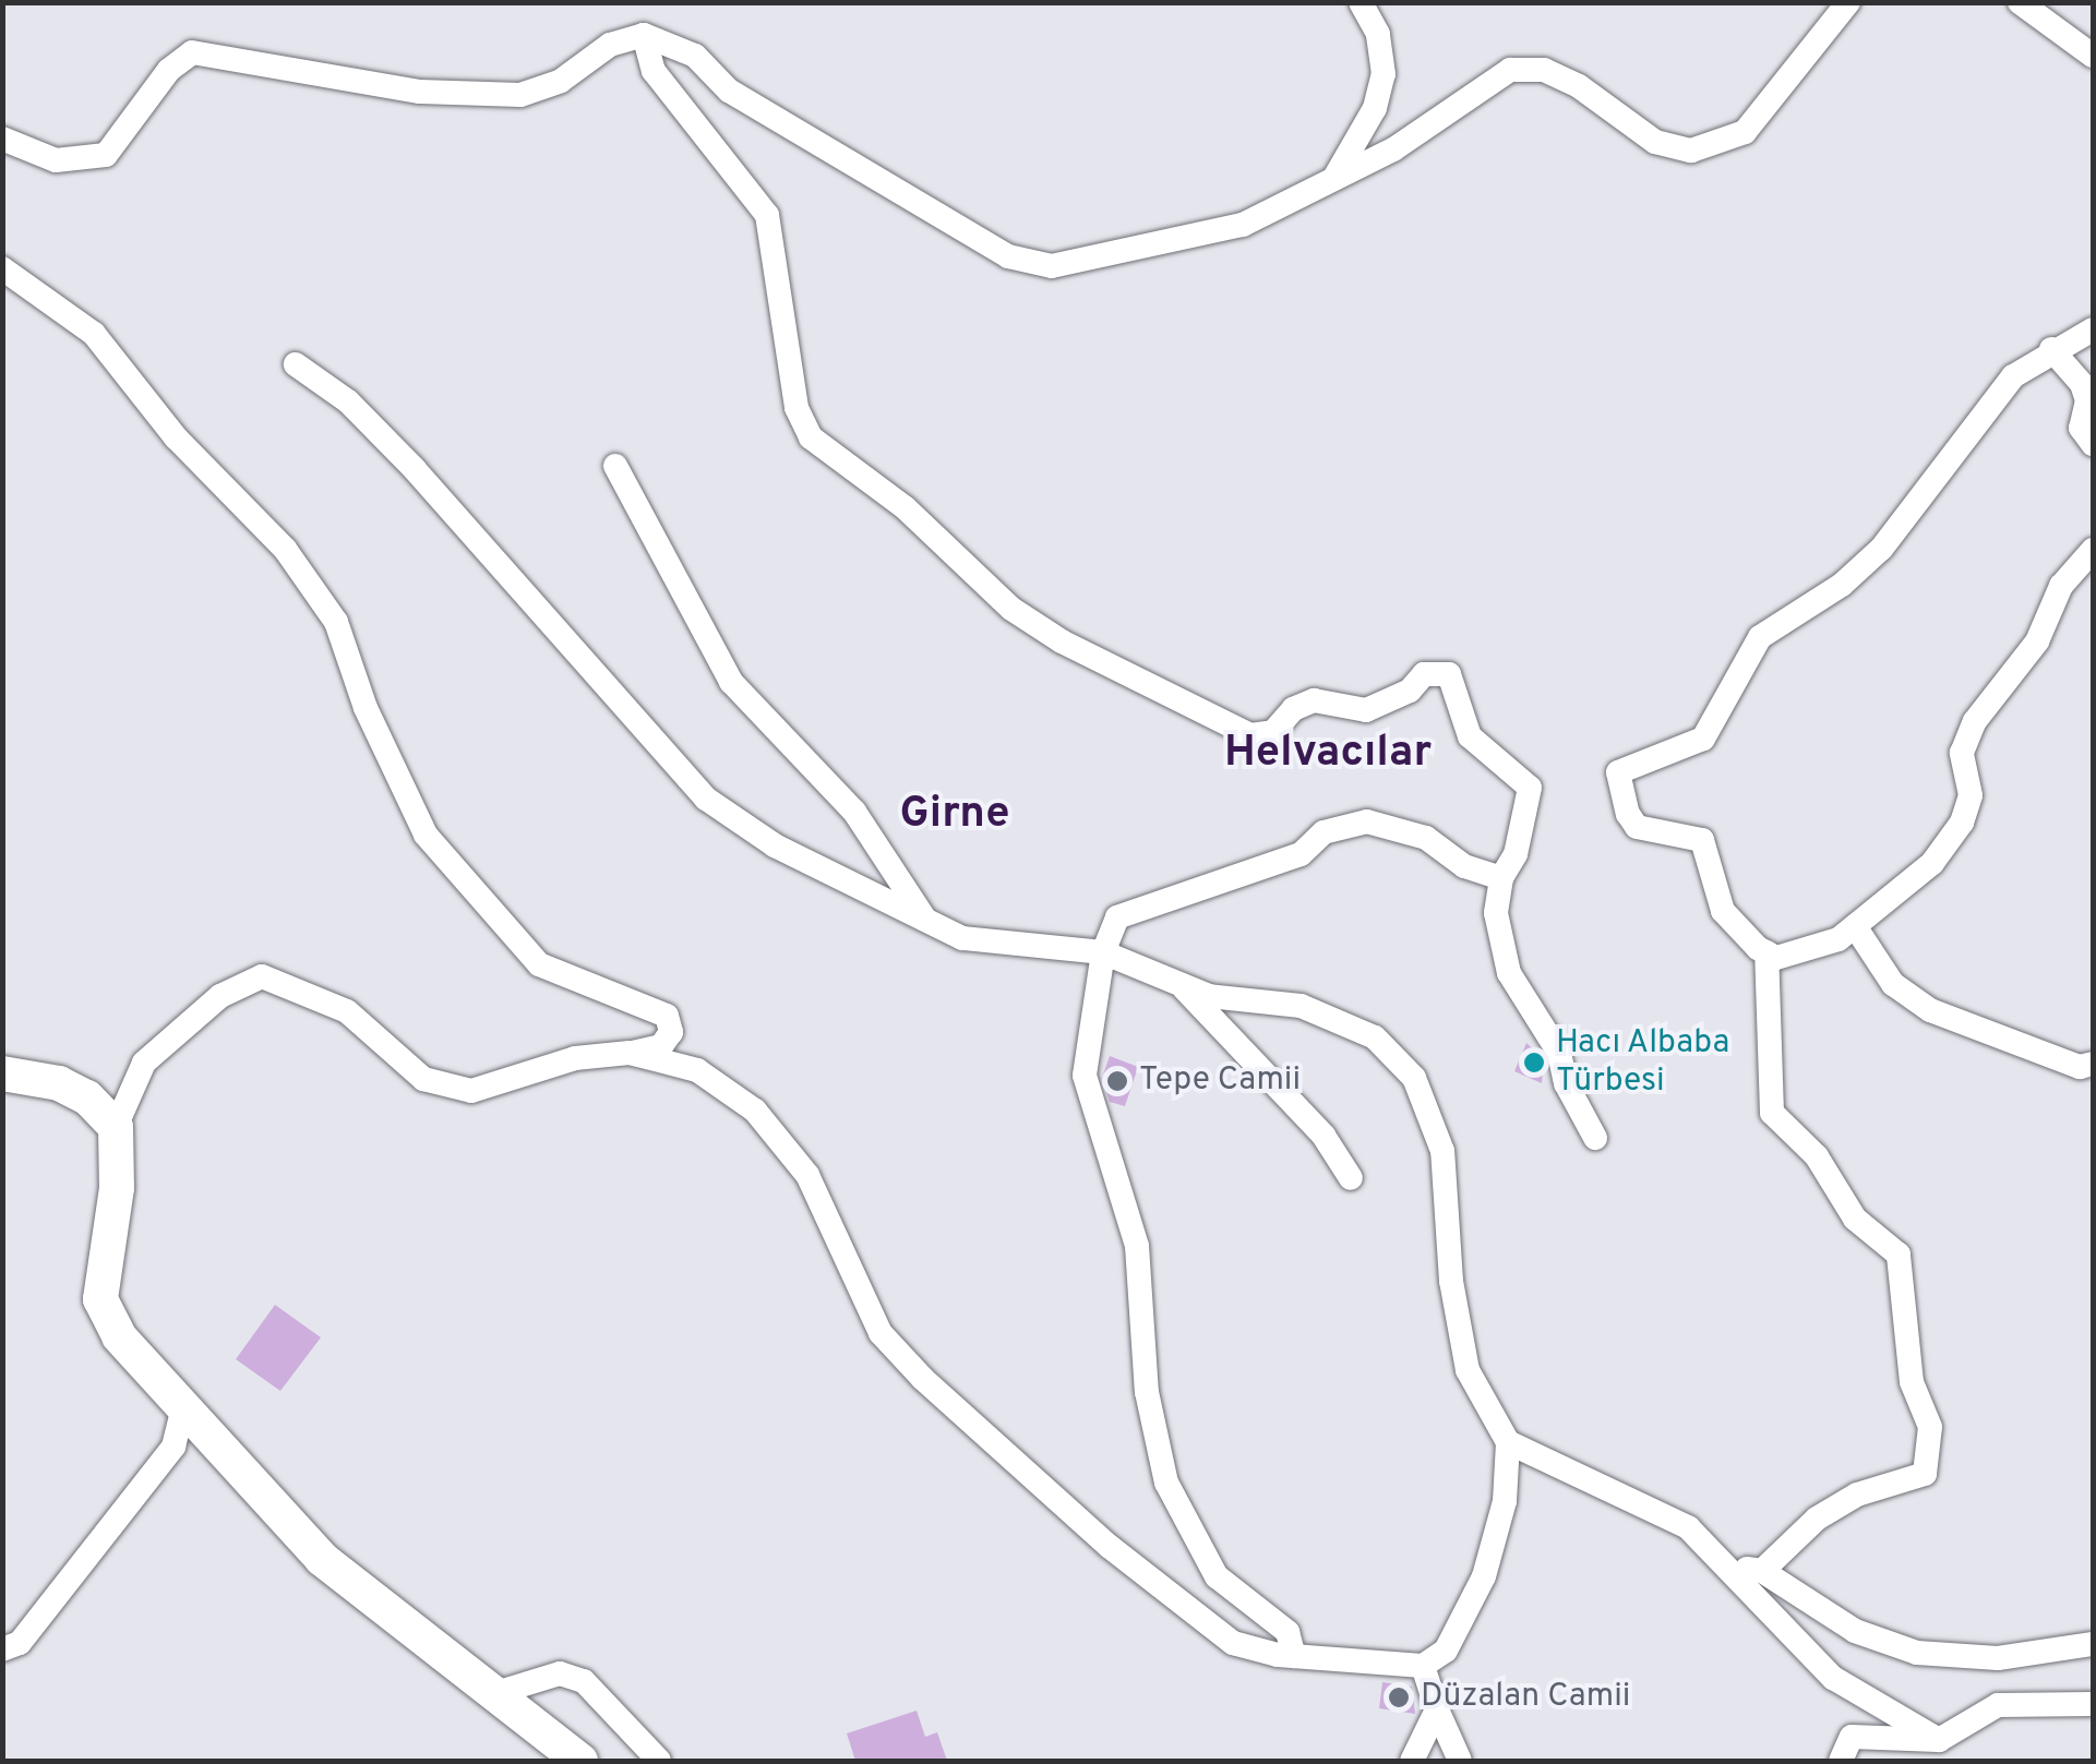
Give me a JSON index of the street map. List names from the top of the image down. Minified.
{"districts":["Helvacılar","Girne"],"places":["Hacı Albaba Türbesi","Tepe Camii","Düzalan Camii"]}
